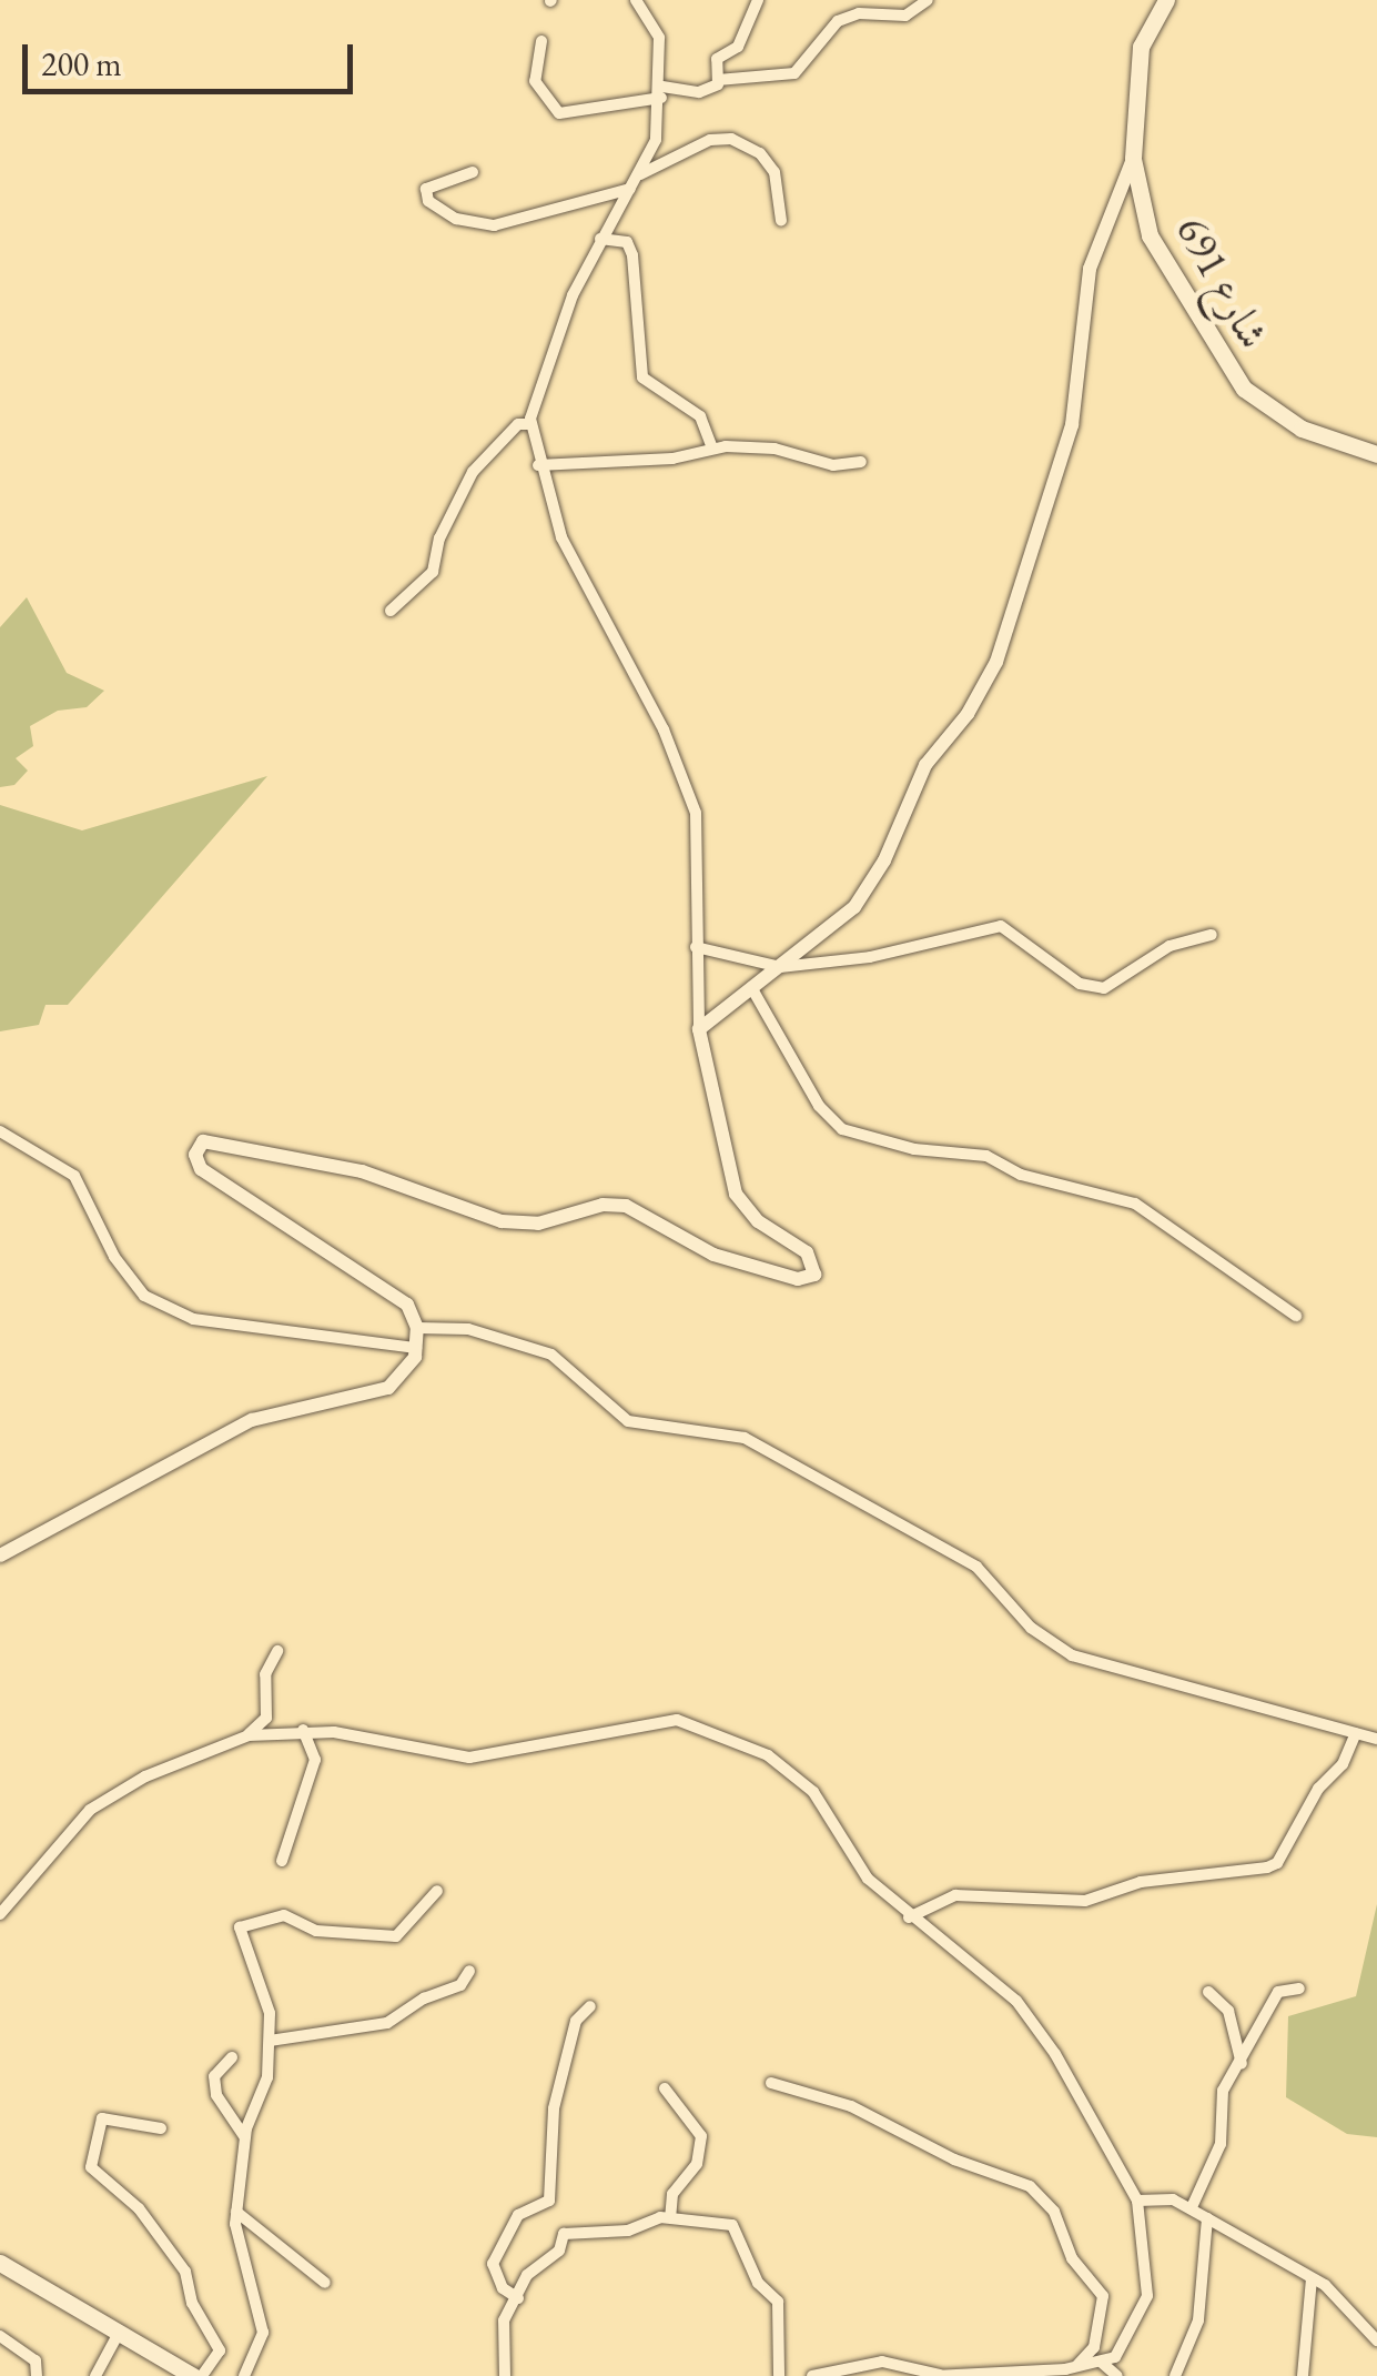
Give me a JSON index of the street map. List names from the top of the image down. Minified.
{"streets":{"main road":["شارع 691"]},"scale_bar":"200 m"}
